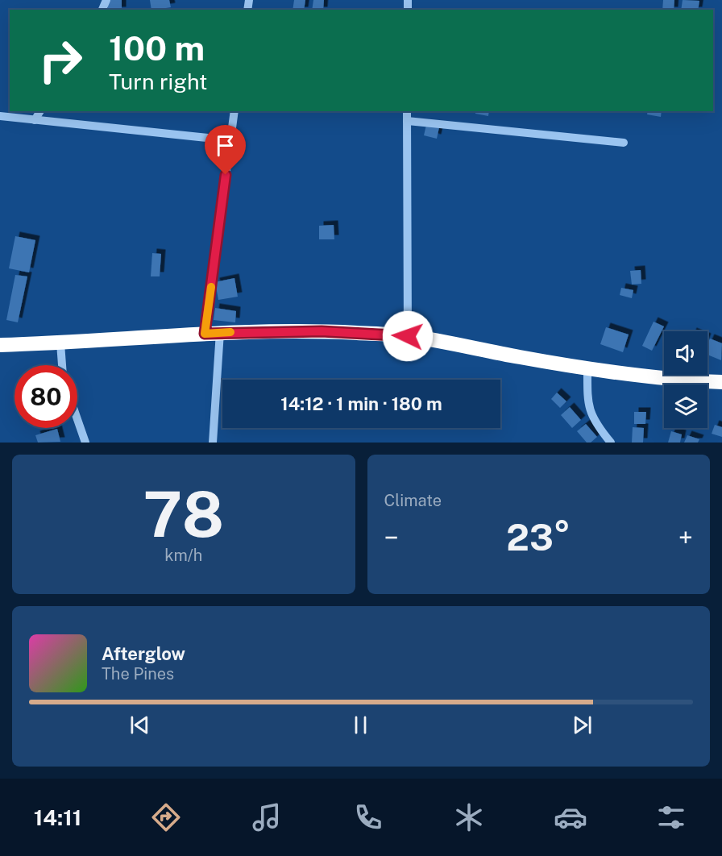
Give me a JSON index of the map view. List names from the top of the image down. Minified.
{"page":{"turn":["100 m","Turn right"],"limit":"80","trip":"14:12 · 1 min · 180 m","tile":[["78","km/h"],"Climate"],"heat":["−","23°","+"],"song":["Afterglow","The Pines"],"tabs":"14:11"}}
